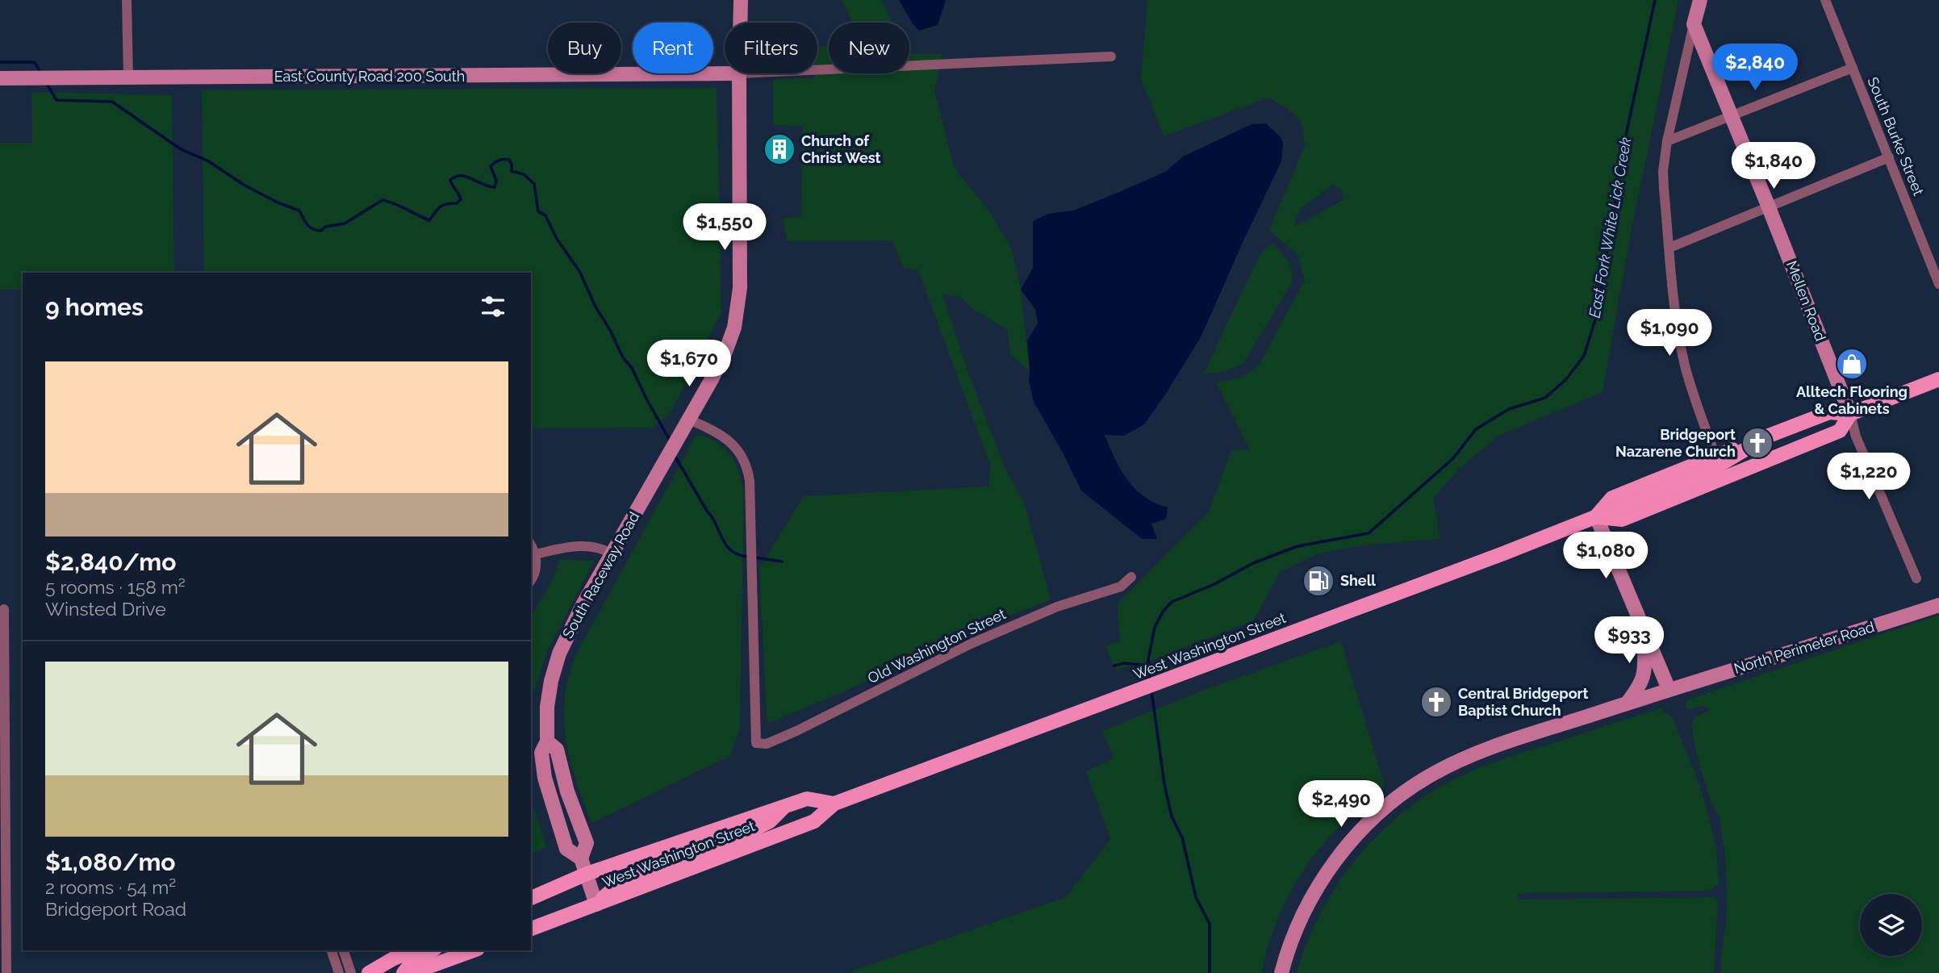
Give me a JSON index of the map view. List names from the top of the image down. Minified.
{"streets":{"main road":["West Washington Street"],"street":["East County Road 200 South","South Burke Street","Mellen Road","South Raceway Road","Old Washington Street","North Perimeter Road"]},"crossings":[["East County Road 200 South","South Raceway Road"],["Mellen Road","West Washington Street"],["South Raceway Road","Old Washington Street"],["South Raceway Road","West Washington Street"]],"water":["East Fork White Lick Creek"],"places":{"building":["Church of Christ West"],"shop":["Alltech Flooring & Cabinets"],"church":["Bridgeport Nazarene Church","Central Bridgeport Baptist Church"],"fuel station":["Shell"]},"page":{"chip":["Buy","Rent","Filters","New"],"price":["$2,840","$1,840","$1,550","$1,090","$1,670","$1,220","$1,080","$933","$2,490"],"heading":"9 homes","list":[{"name":"$2,840/mo","note":"5 rooms · 158 m² · Winsted Drive"},{"name":"$1,080/mo","note":"2 rooms · 54 m² · Bridgeport Road"}]}}
